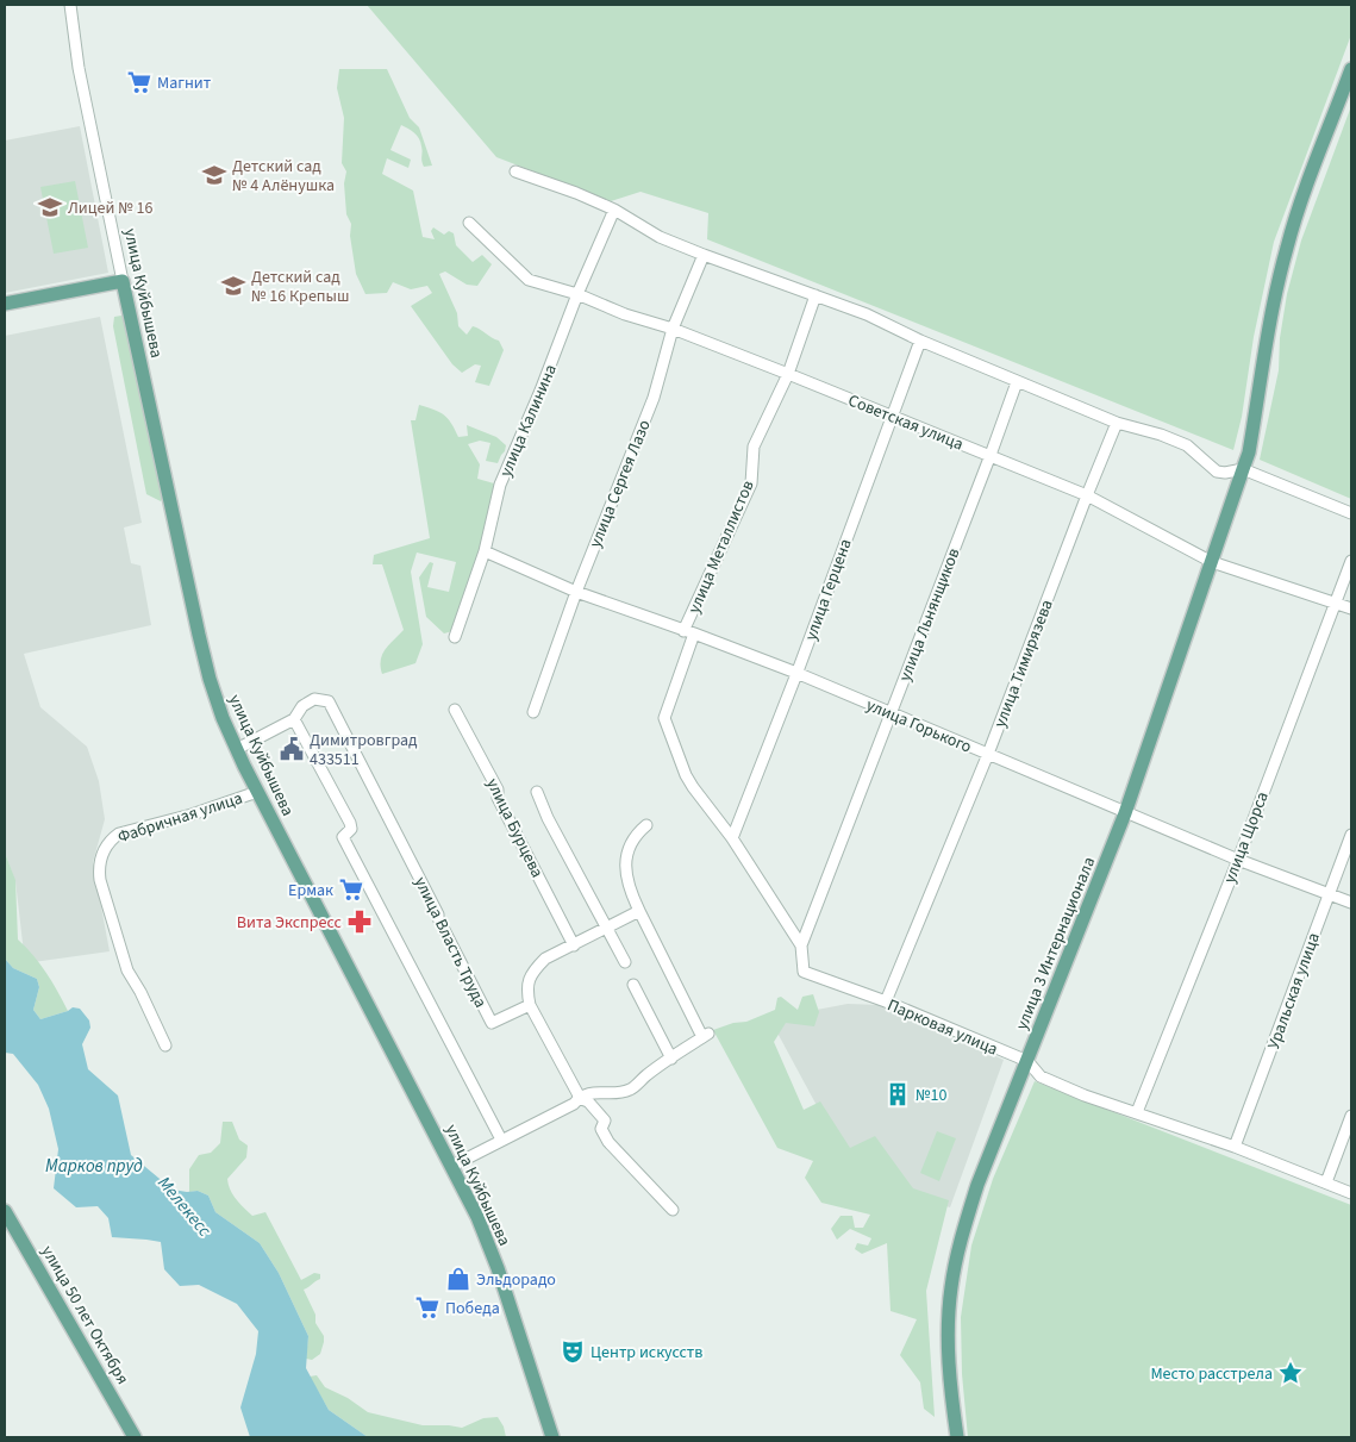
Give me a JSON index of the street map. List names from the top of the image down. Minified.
{"streets":{"main road":["улица Куйбышева","улица 3 Интернационала","улица 50 лет Октября"],"street":["улица Калинина","Советская улица","улица Сергея Лазо","улица Металлистов","улица Герцена","улица Льнянщиков","улица Тимирязева","улица Горького","Фабричная улица","улица Бурцева","улица Щорса","улица Власть Труда","Уральская улица","Парковая улица"]},"crossings":[["улица Куйбышева","Фабричная улица"],["улица Калинина","Советская улица"],["улица Калинина","улица Горького"],["Советская улица","улица Сергея Лазо"],["Советская улица","улица Металлистов"],["Советская улица","улица Герцена"],["Советская улица","улица Льнянщиков"],["Советская улица","улица Тимирязева"],["Советская улица","улица Щорса"],["Советская улица","улица 3 Интернационала"],["улица Сергея Лазо","улица Горького"],["улица Металлистов","улица Горького"],["улица Металлистов","Парковая улица"],["улица Герцена","улица Горького"],["улица Герцена","Парковая улица"],["улица Льнянщиков","улица Горького"],["улица Льнянщиков","Парковая улица"],["улица Тимирязева","улица Горького"],["улица Тимирязева","Парковая улица"],["улица Горького","улица Щорса"],["улица Горького","улица 3 Интернационала"],["улица Горького","Уральская улица"],["улица Щорса","Парковая улица"],["улица 3 Интернационала","Парковая улица"],["Уральская улица","Парковая улица"]],"water":["Марков пруд","Мелекесс"],"places":{"supermarket":["Магнит","Ермак","Победа"],"school or university":["Детский сад № 4 Алёнушка","Лицей № 16","Детский сад № 16 Крепыш"],"public building":["Димитровград 433511"],"pharmacy":["Вита Экспресс"],"building":["№10"],"shop":["Эльдорадо"],"theatre":["Центр искусств"],"place":["Место расстрела"]}}
